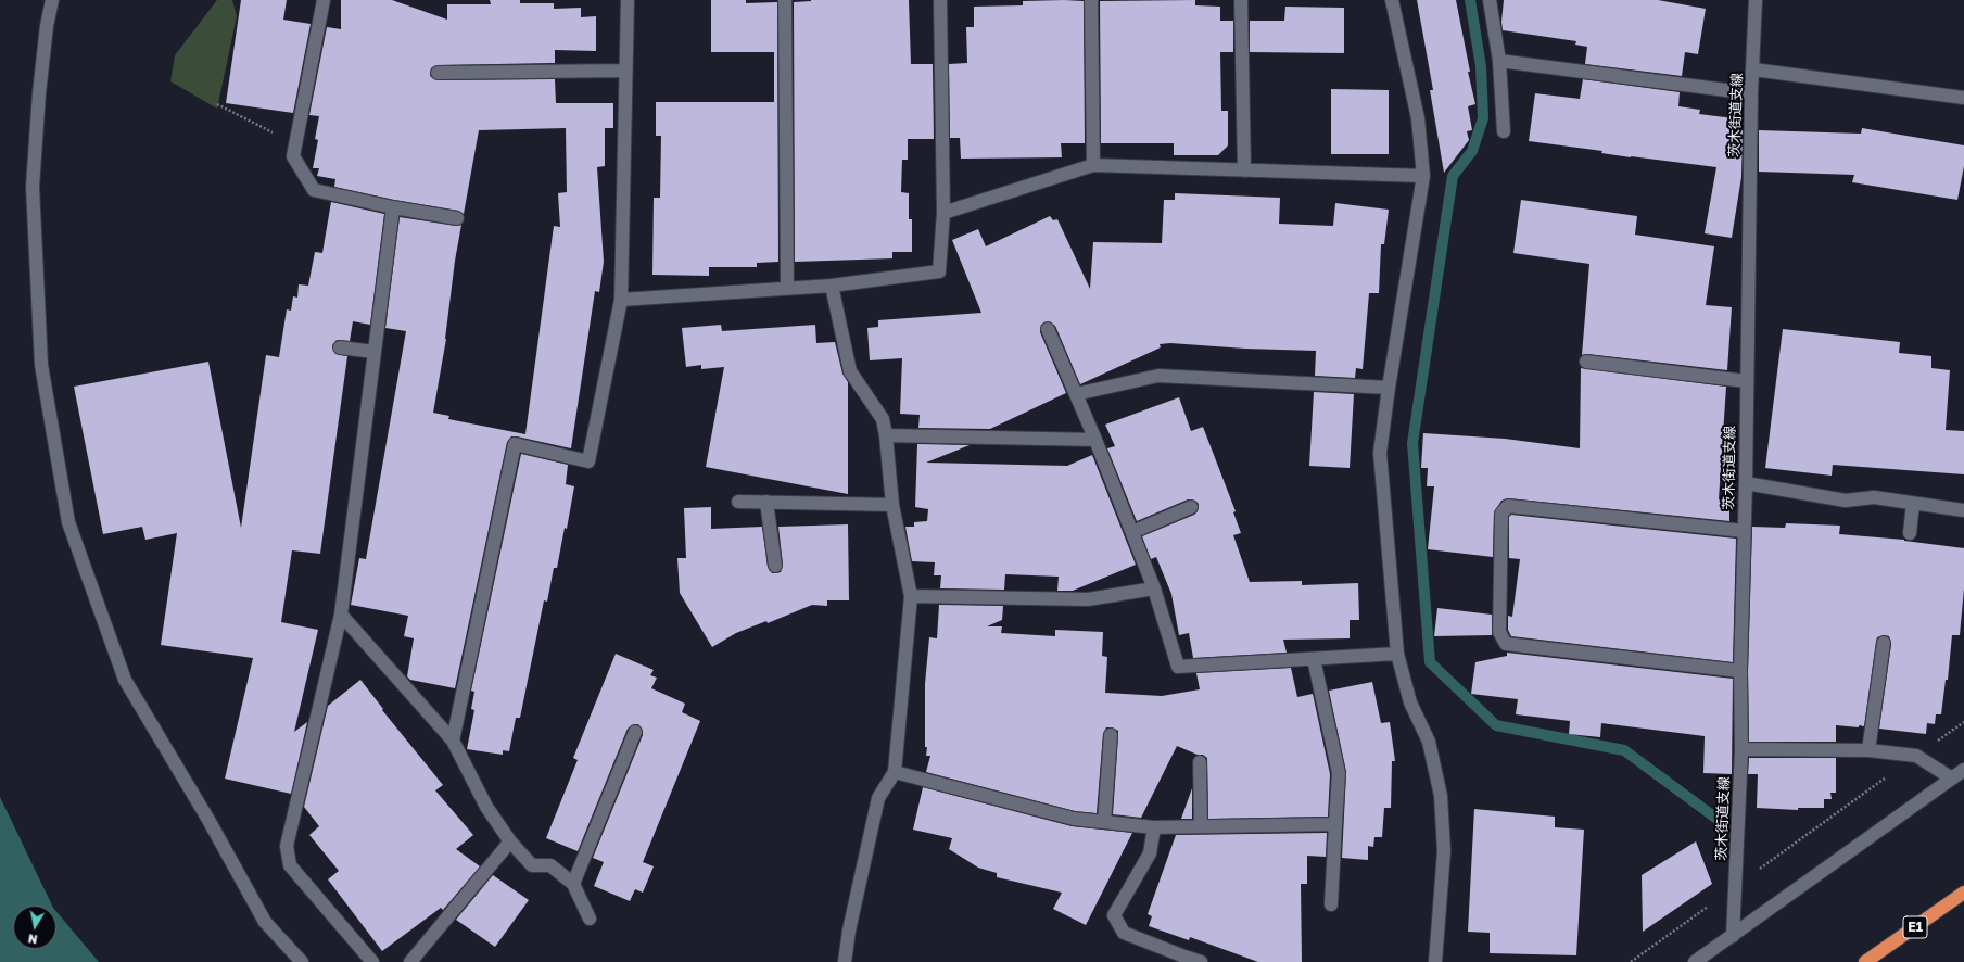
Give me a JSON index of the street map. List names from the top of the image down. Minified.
{"streets":{"highway":["E1"],"street":["茨木街道支線"]},"north":"bottom"}
